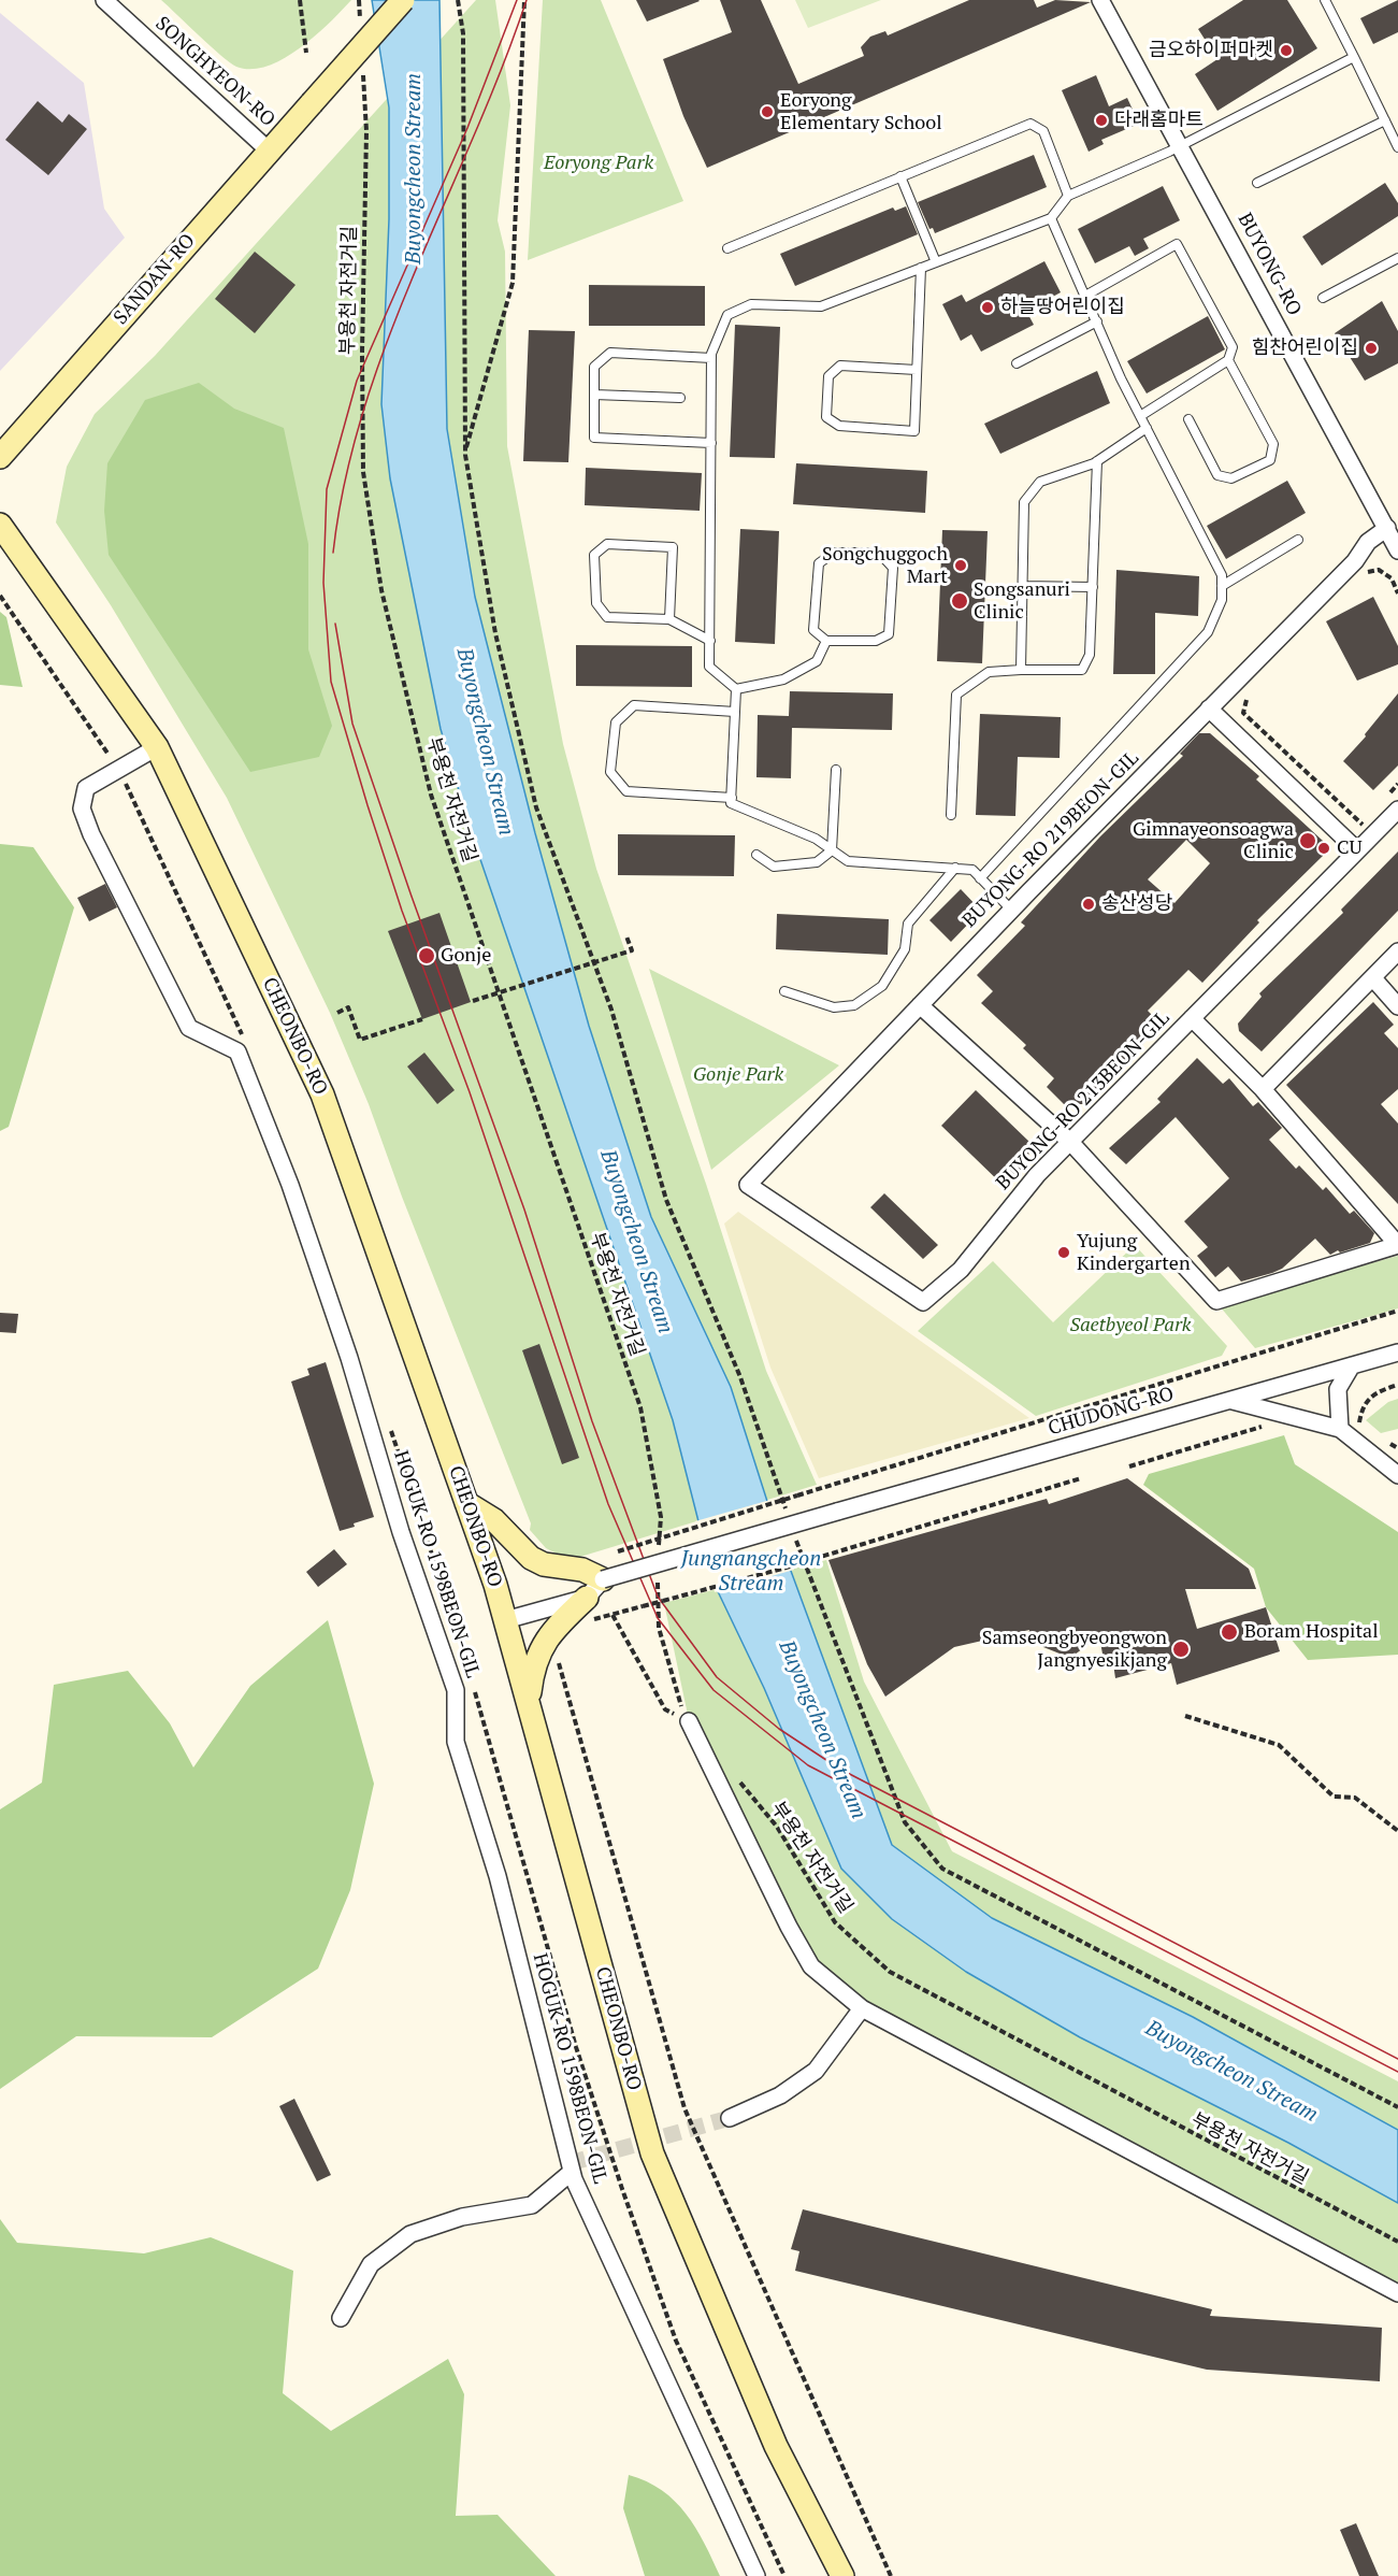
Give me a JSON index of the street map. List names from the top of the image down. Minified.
{"streets":{"main road":["SANDAN-RO","CHEONBO-RO"],"street":["SONGHYEON-RO","BUYONG-RO","BUYONG-RO 219BEON-GIL","BUYONG-RO 213BEON-GIL","CHUDONG-RO","HOGUK-RO 1598BEON-GIL"],"path":["부용천 자전거길"]},"crossings":[["SONGHYEON-RO","SANDAN-RO"],["BUYONG-RO","BUYONG-RO 219BEON-GIL"],["BUYONG-RO 219BEON-GIL","BUYONG-RO 213BEON-GIL"],["CHEONBO-RO","HOGUK-RO 1598BEON-GIL"]],"water":["Buyongcheon Stream","Jungnangcheon Stream"],"parks":["Eoryong Park","Gonje Park","Saetbyeol Park"],"places":["금오하이퍼마켓","Eoryong Elementary School","다래홈마트","하늘땅어린이집","힘찬어린이집","Songchuggoch Mart","Songsanuri Clinic","Gimnayeonsoagwa Clinic","CU","송산성당","Gonje","Yujung Kindergarten","Boram Hospital","Samseongbyeongwon Jangnyesikjang"]}
